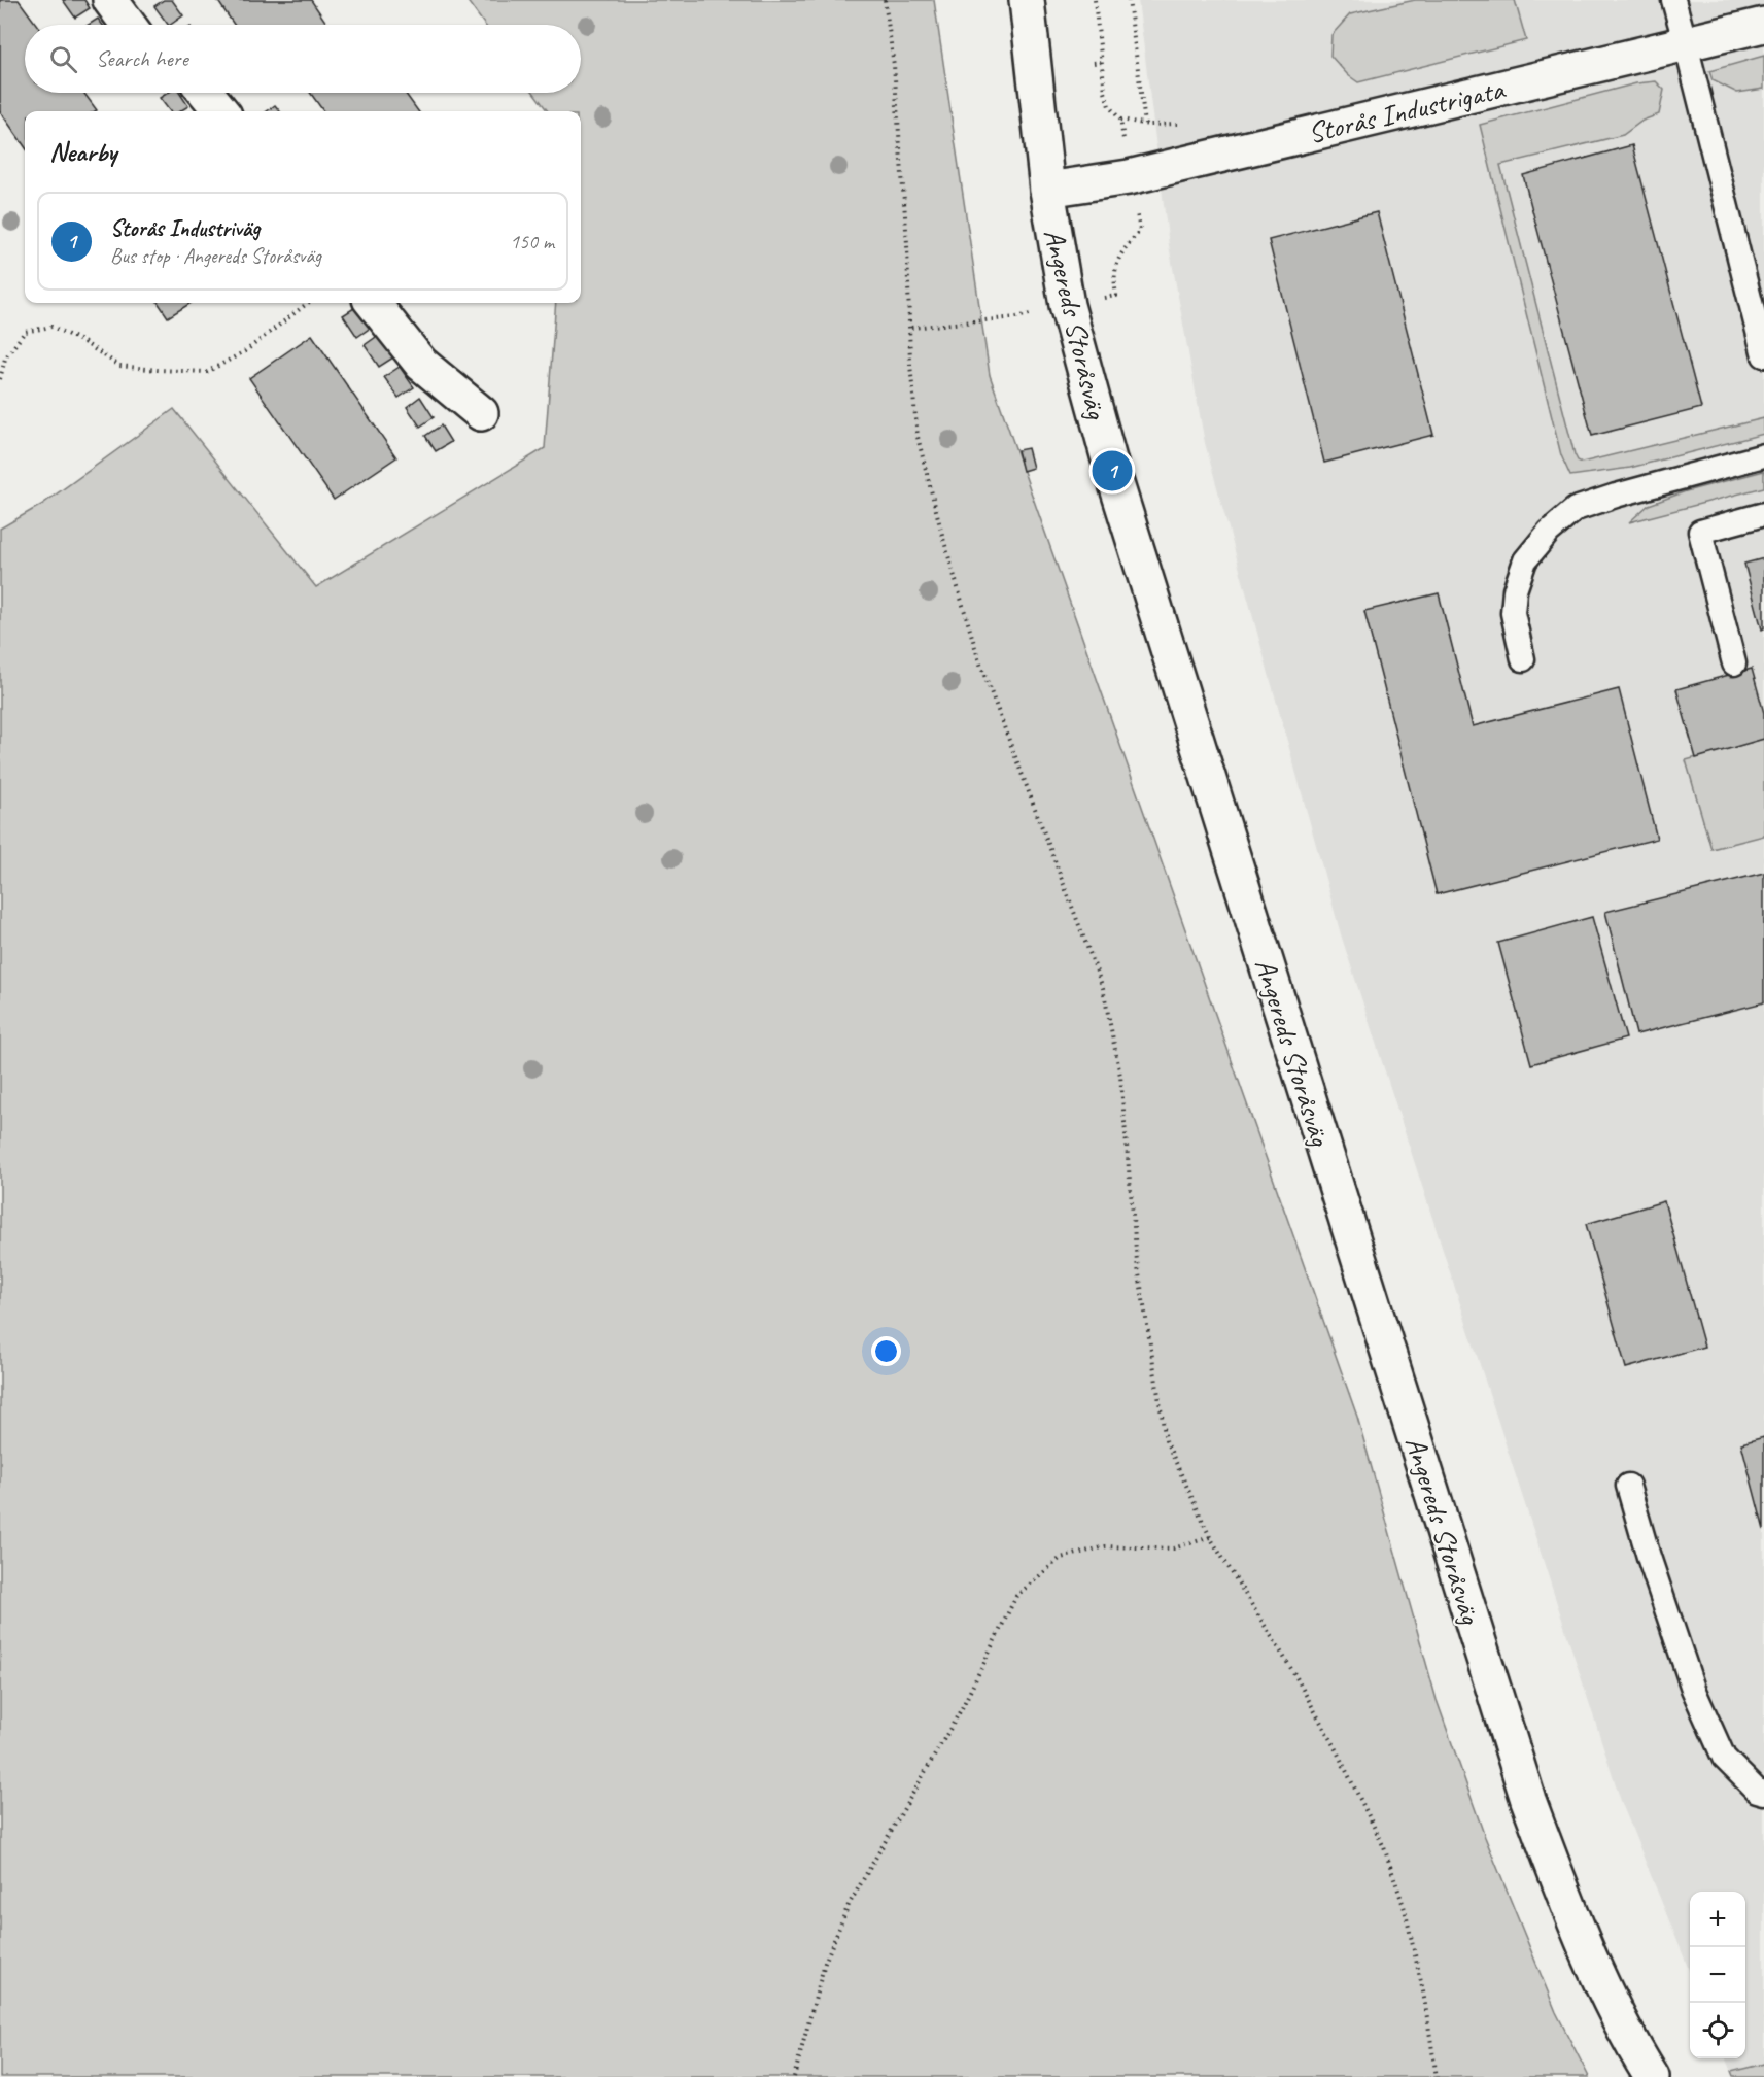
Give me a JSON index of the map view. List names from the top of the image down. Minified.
{"streets":{"street":["Storås Industrigata","Angereds Storåsväg"]},"crossings":[["Storås Industrigata","Angereds Storåsväg"]],"page":{"search":"Search here","heading":"Nearby","list":[{"mark":"1","name":"Storås Industriväg","note":"Bus stop · Angereds Storåsväg","value":"150 m"}],"pins":"1","map_buttons":["+","−"]}}
